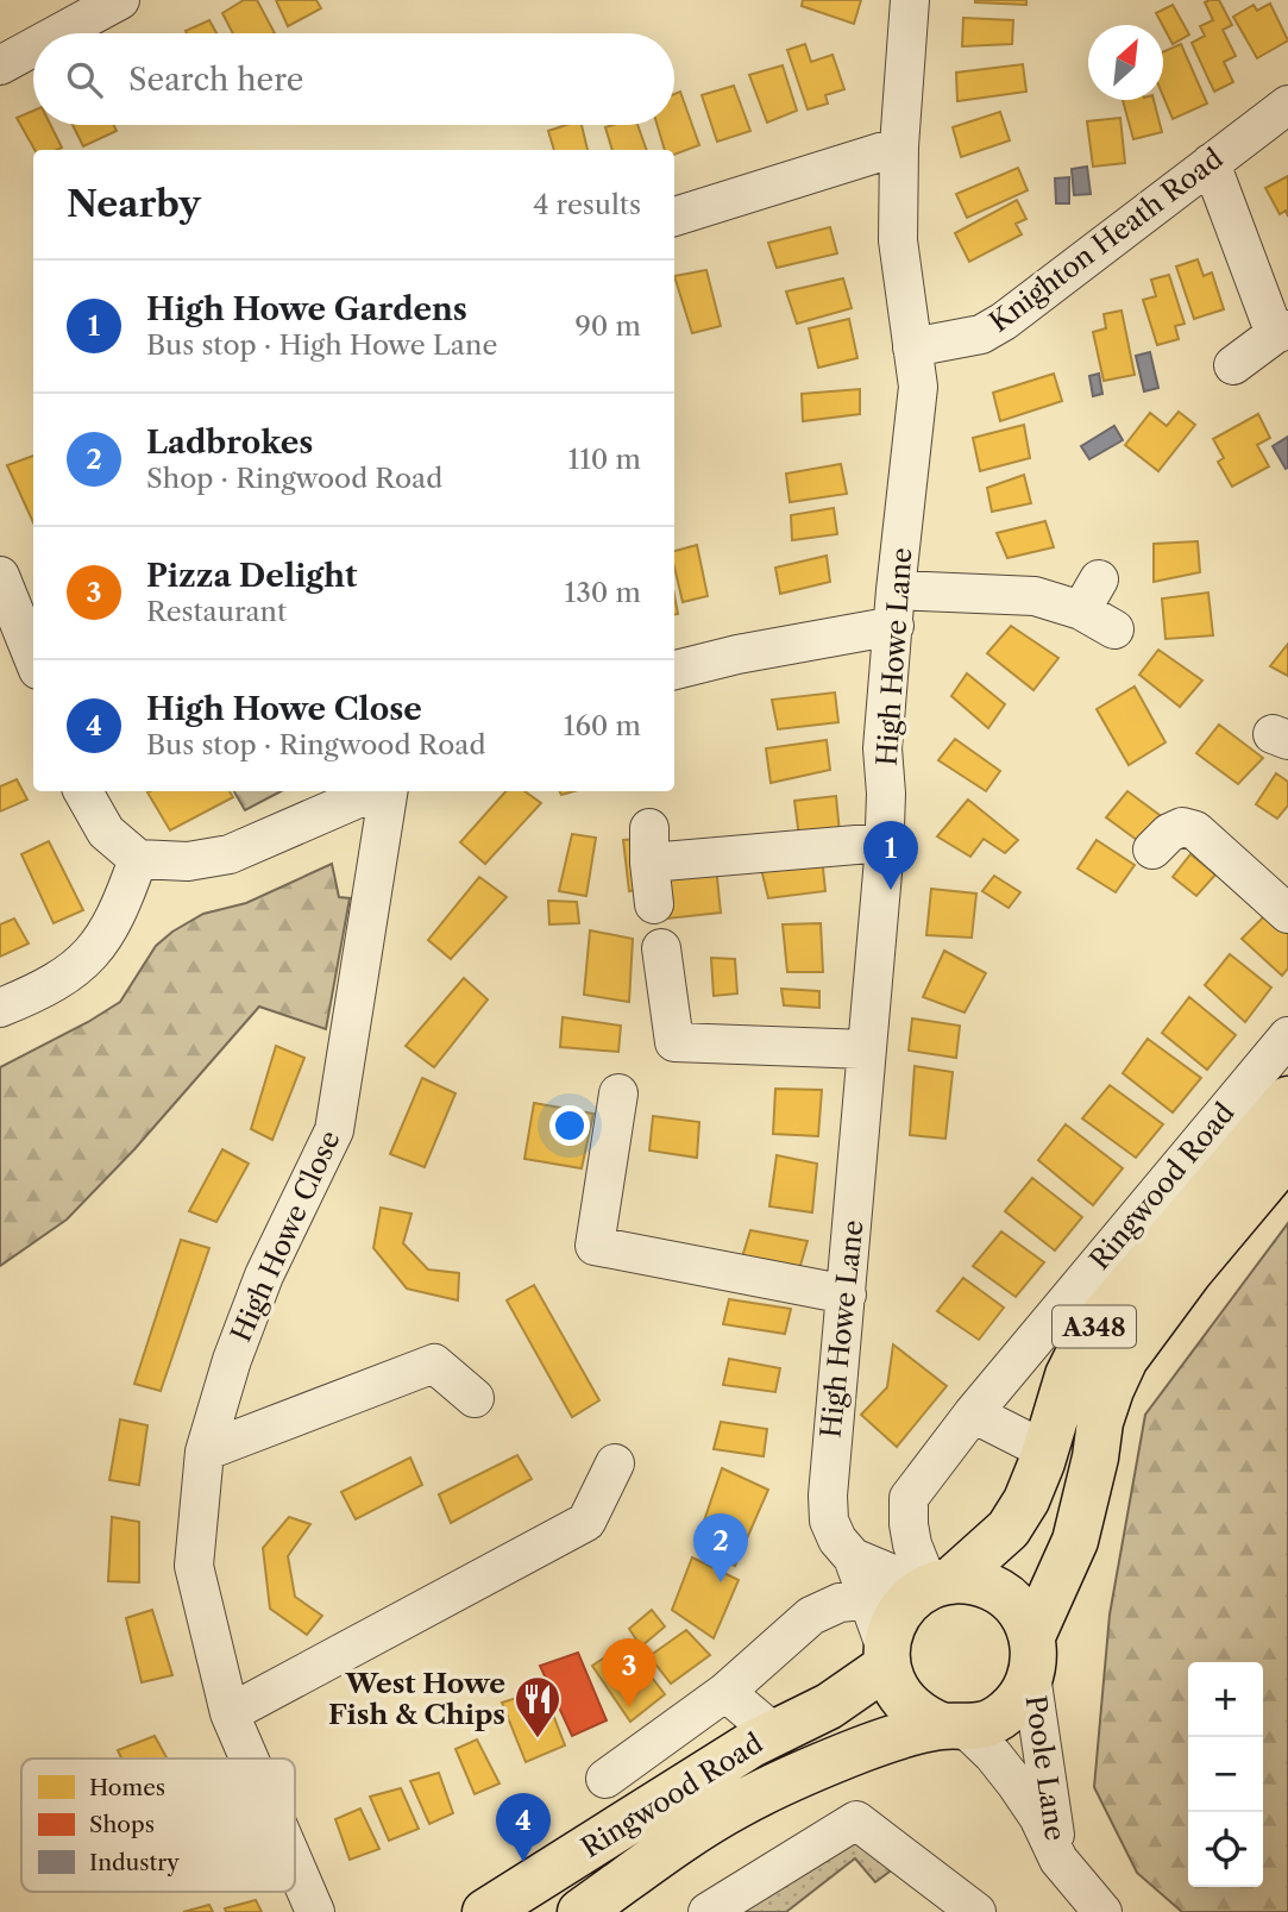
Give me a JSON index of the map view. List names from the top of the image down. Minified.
{"streets":{"highway":["Ringwood Road","A348"],"street":["Knighton Heath Road","High Howe Lane","High Howe Close","Poole Lane"]},"crossings":[["Knighton Heath Road","High Howe Lane"],["High Howe Lane","Ringwood Road"],["High Howe Lane","A348"],["High Howe Lane","Poole Lane"],["Ringwood Road","A348"],["Ringwood Road","Poole Lane"],["A348","Poole Lane"]],"places":{"restaurant":["West Howe Fish & Chips"]},"legend":["Homes","Shops","Industry"],"north":"top right","page":{"search":"Search here","heading":["Nearby","4 results"],"list":[{"mark":"1","name":"High Howe Gardens","note":"Bus stop · High Howe Lane","value":"90 m"},{"mark":"2","name":"Ladbrokes","note":"Shop · Ringwood Road","value":"110 m"},{"mark":"3","name":"Pizza Delight","note":"Restaurant","value":"130 m"},{"mark":"4","name":"High Howe Close","note":"Bus stop · Ringwood Road","value":"160 m"}],"pins":["1","2","3","4"],"map_buttons":["+","−"]}}
